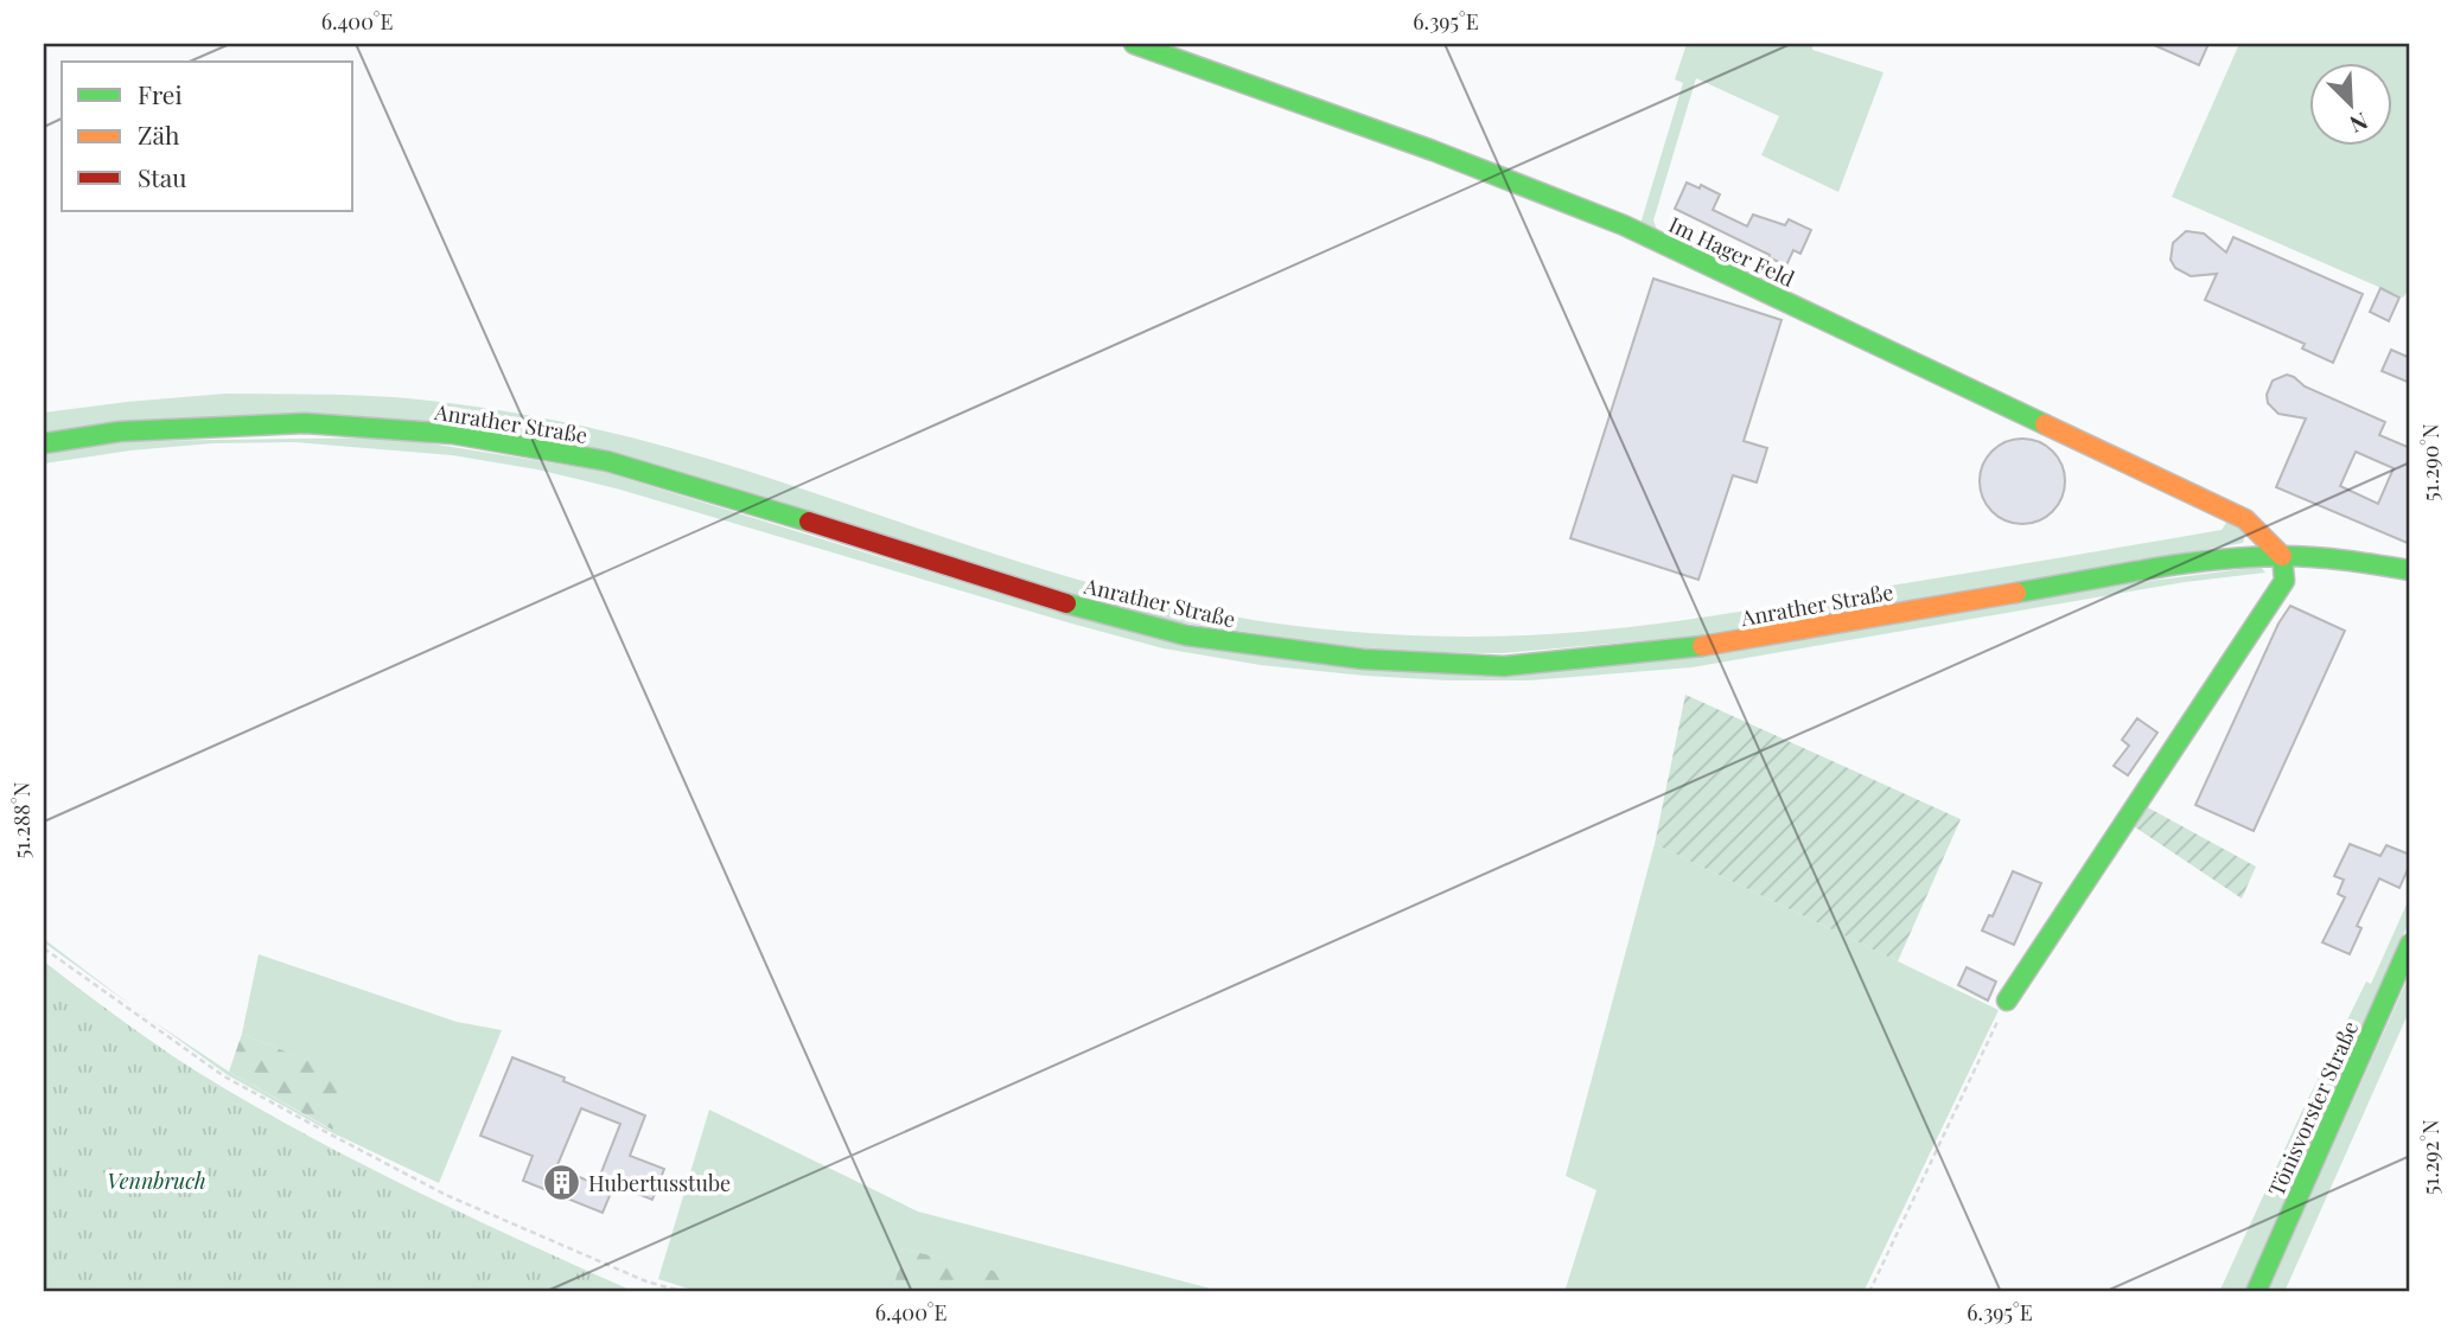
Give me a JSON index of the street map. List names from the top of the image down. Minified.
{"streets":{"main road":["Im Hager Feld","Anrather Straße","Tönisvorster Straße"]},"crossings":[["Im Hager Feld","Anrather Straße"]],"parks":["Vennbruch"],"places":{"building":["Hubertusstube"]},"legend":["Frei","Zäh","Stau"],"north":"bottom right","coordinates":["6.400°E","6.395°E","51.290°N","51.288°N","51.292°N"]}
